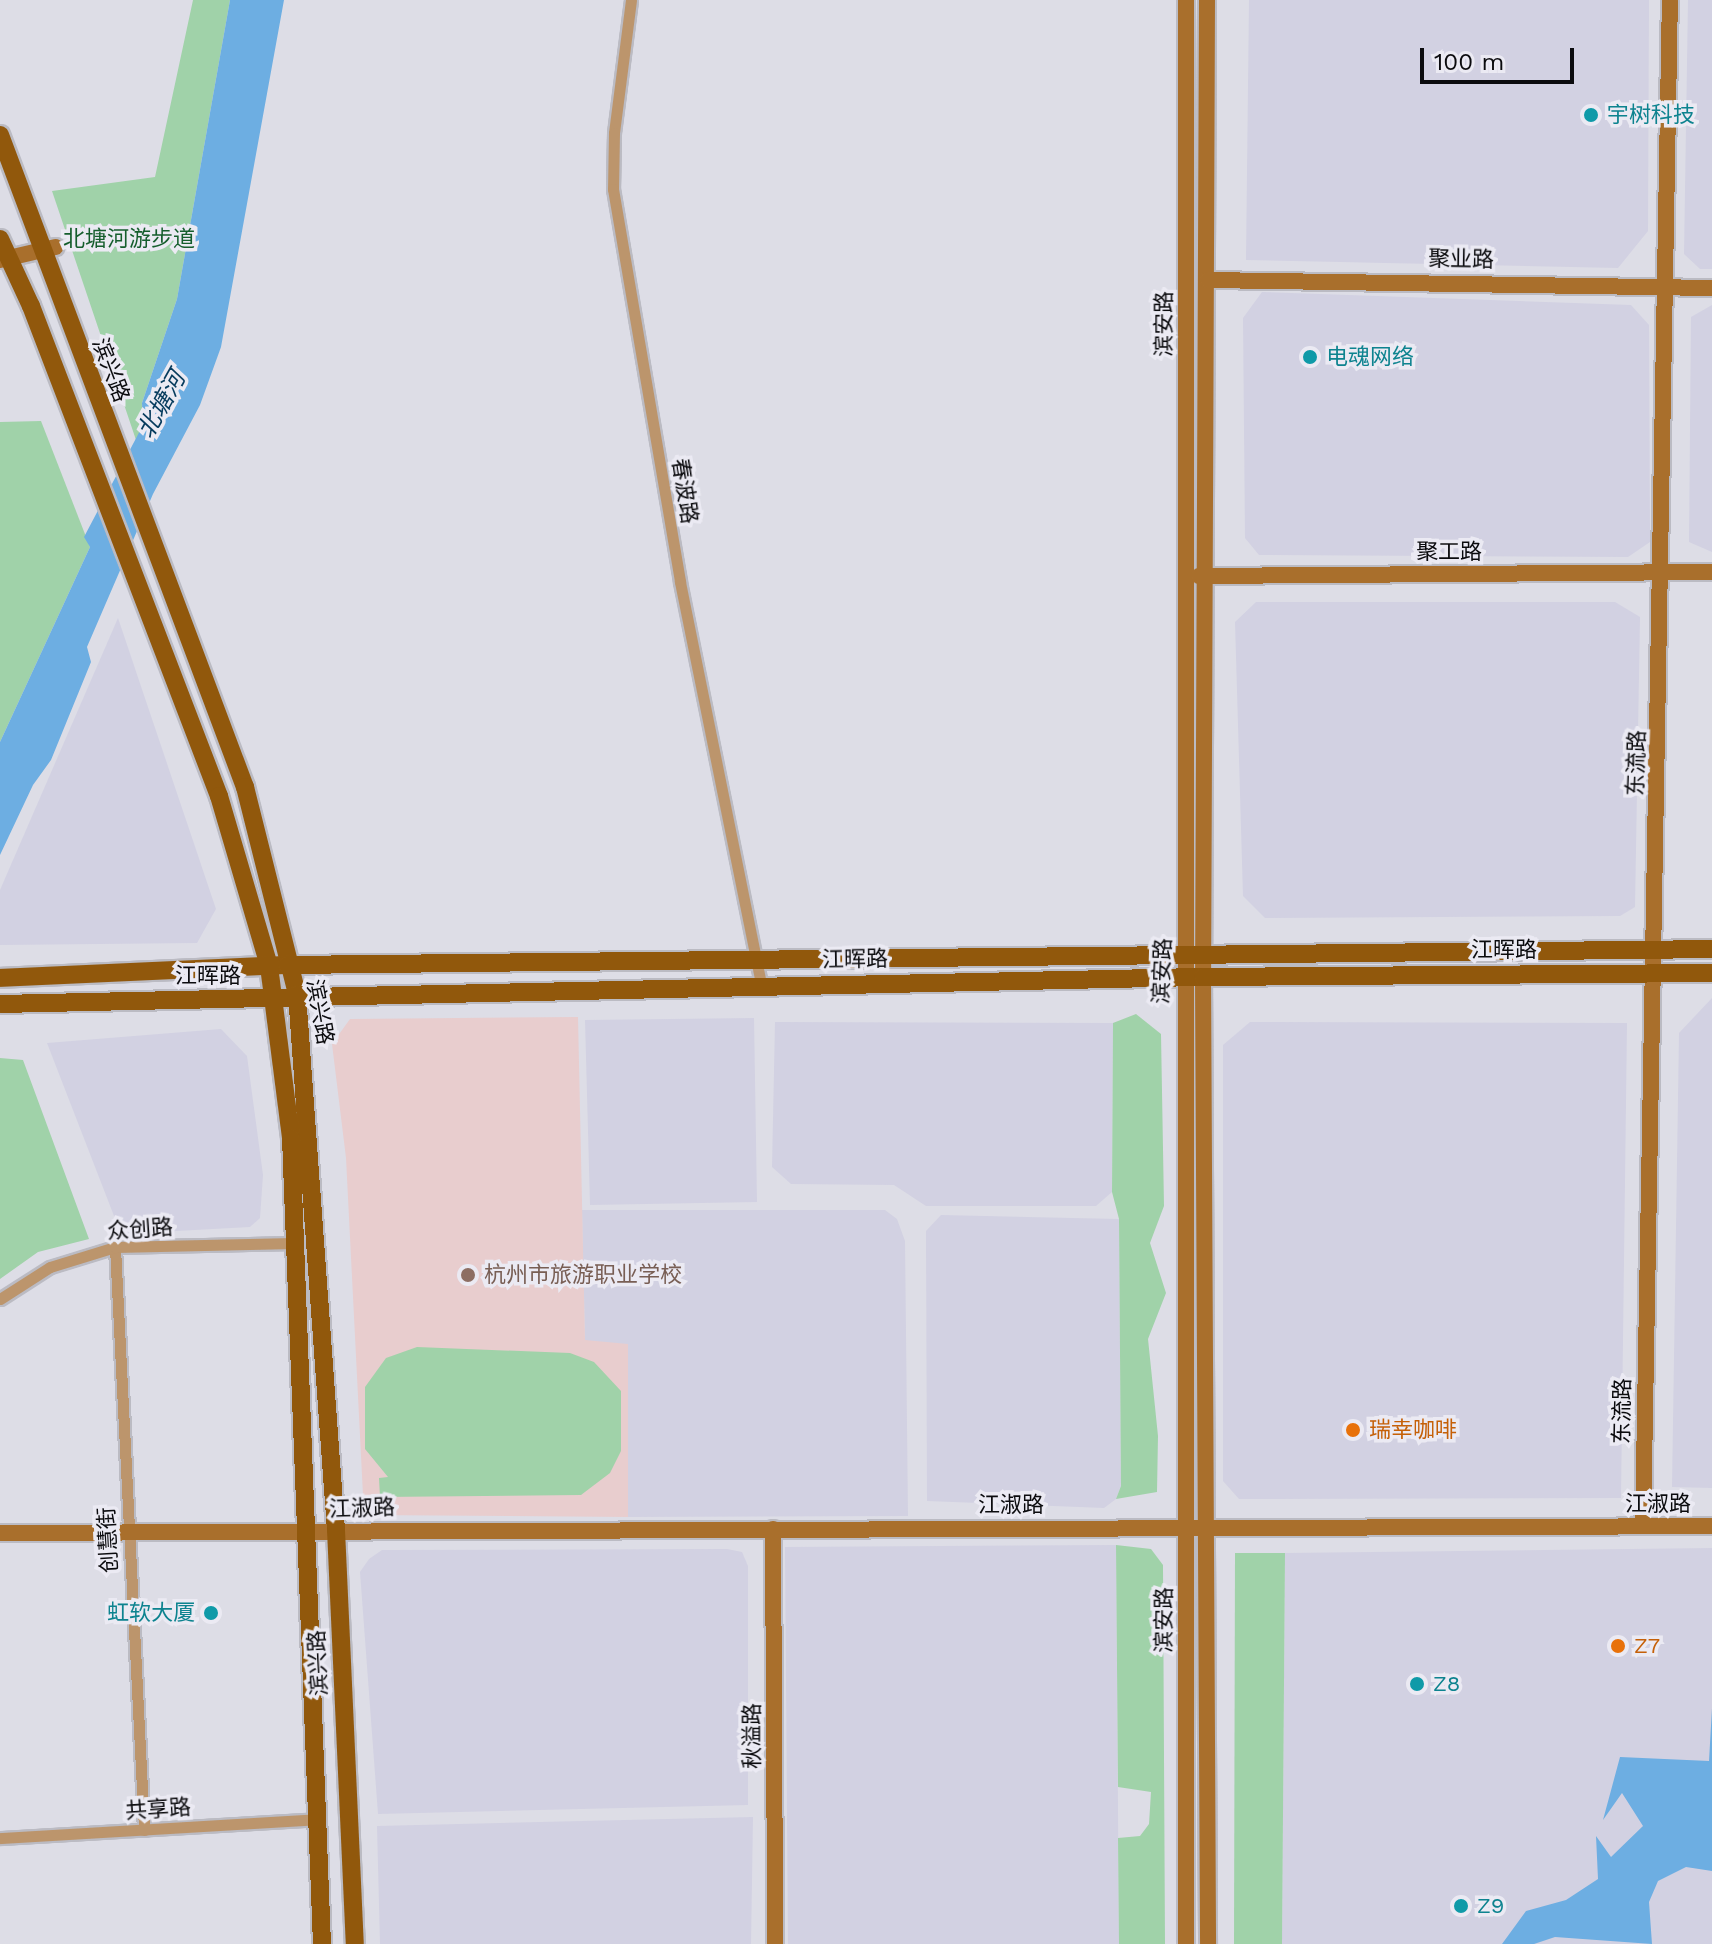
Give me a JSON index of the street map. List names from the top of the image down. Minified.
{"streets":{"main road":["滨兴路","江晖路"],"street":["聚业路","滨安路","春波路","聚工路","东流路","众创路","江淑路","创慧街","秋溢路","共享路"]},"crossings":[["聚业路","滨安路"],["聚业路","东流路"],["滨安路","聚工路"],["滨安路","江晖路"],["滨安路","江淑路"],["滨兴路","江晖路"],["滨兴路","众创路"],["滨兴路","江淑路"],["滨兴路","共享路"],["春波路","江晖路"],["聚工路","东流路"],["东流路","江晖路"],["东流路","江淑路"],["众创路","创慧街"],["江淑路","创慧街"],["江淑路","秋溢路"],["创慧街","共享路"]],"water":["北塘河"],"parks":["北塘河游步道"],"places":["宇树科技","电魂网络","杭州市旅游职业学校","瑞幸咖啡","虹软大厦","Z7","Z8","Z9"],"scale_bar":"100 m"}
